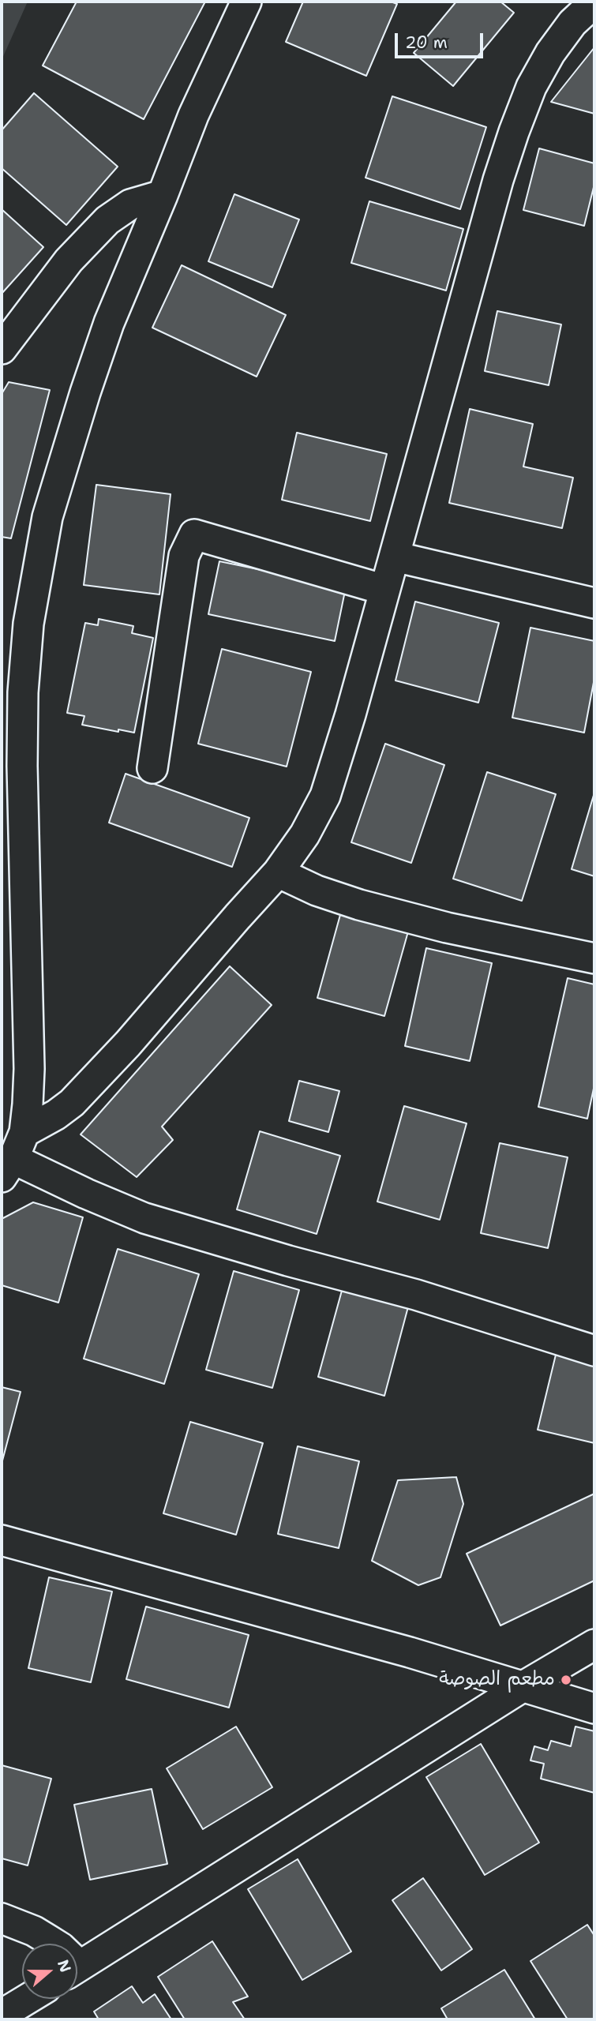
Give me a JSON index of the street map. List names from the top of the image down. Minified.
{"places":["مطعم الصوصة"],"scale_bar":"20 m","north":"right"}
